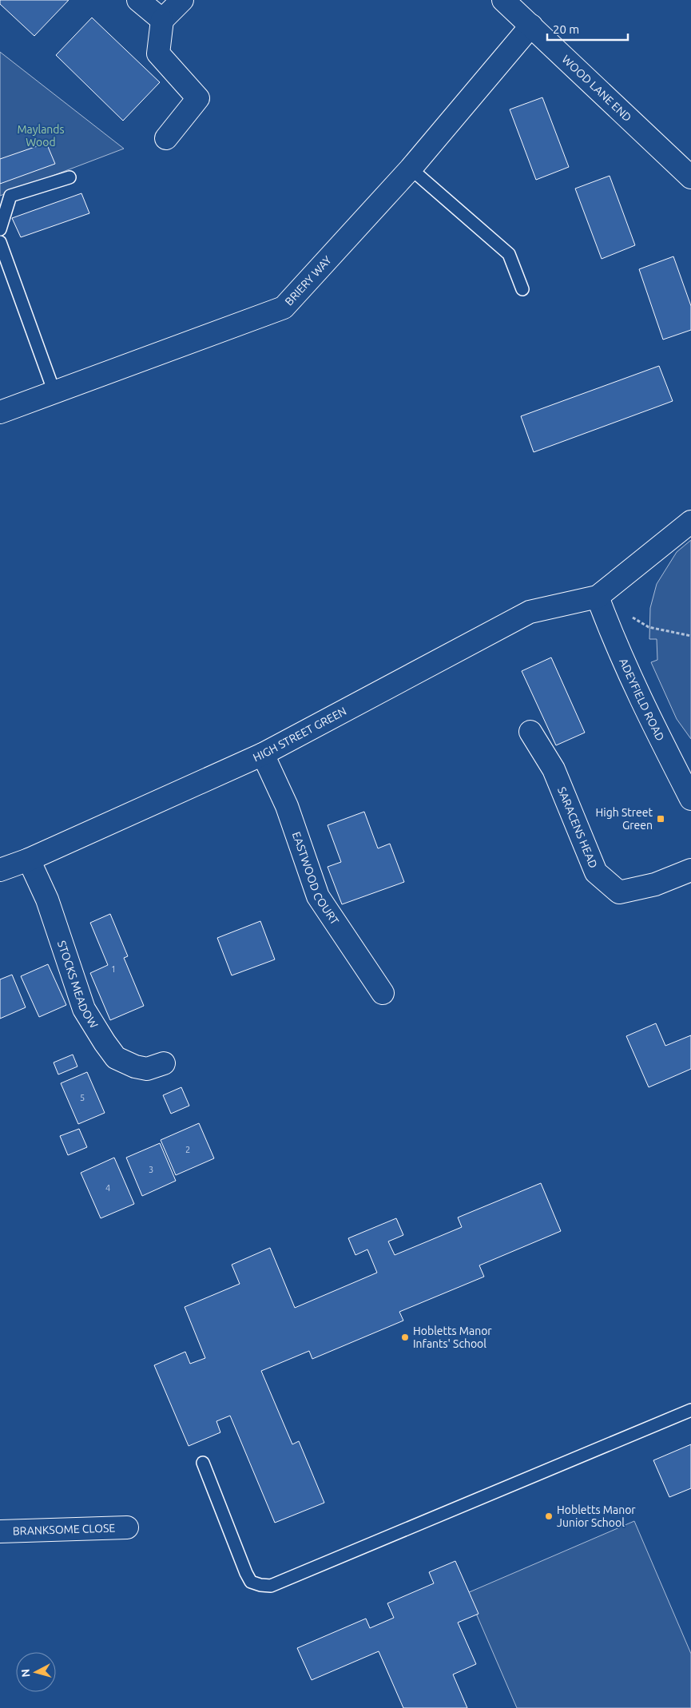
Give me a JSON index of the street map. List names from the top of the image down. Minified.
{"streets":{"street":["WOOD LANE END","BRIERY WAY","ADEYFIELD ROAD","HIGH STREET GREEN","SARACENS HEAD","EASTWOOD COURT","STOCKS MEADOW","BRANKSOME CLOSE"]},"crossings":[["WOOD LANE END","BRIERY WAY"],["ADEYFIELD ROAD","HIGH STREET GREEN"],["HIGH STREET GREEN","EASTWOOD COURT"],["HIGH STREET GREEN","STOCKS MEADOW"]],"parks":["Maylands Wood"],"places":{"transit":["High Street Green"],"other":["Hobletts Manor Infants' School","Hobletts Manor Junior School"]},"house_numbers":["1","5","2","3","4"],"scale_bar":"20 m","north":"left"}
